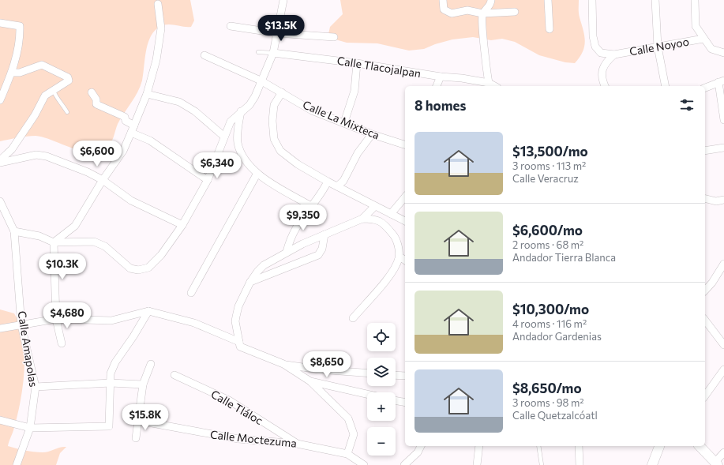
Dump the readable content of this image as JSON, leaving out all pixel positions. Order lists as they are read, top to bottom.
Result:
{
  "streets": {
    "street": [
      "Calle Noyoo",
      "Calle Tlacojalpan",
      "Calle La Mixteca",
      "Calle Amapolas",
      "Calle Tláloc",
      "Calle Moctezuma"
    ]
  },
  "crossings": [
    ["Calle Tláloc", "Calle Moctezuma"]
  ],
  "page": {
    "price": [
      "$13.5K",
      "$6,600",
      "$6,340",
      "$9,350",
      "$10.3K",
      "$4,680",
      "$8,650",
      "$15.8K"
    ],
    "heading": "8 homes",
    "list": [
      {
        "name": "$13,500/mo",
        "note": "3 rooms · 113 m² · Calle Veracruz"
      },
      {
        "name": "$6,600/mo",
        "note": "2 rooms · 68 m² · Andador Tierra Blanca"
      },
      {
        "name": "$10,300/mo",
        "note": "4 rooms · 116 m² · Andador Gardenias"
      },
      {
        "name": "$8,650/mo",
        "note": "3 rooms · 98 m² · Calle Quetzalcóatl"
      }
    ],
    "map_buttons": ["+", "−"]
  }
}
